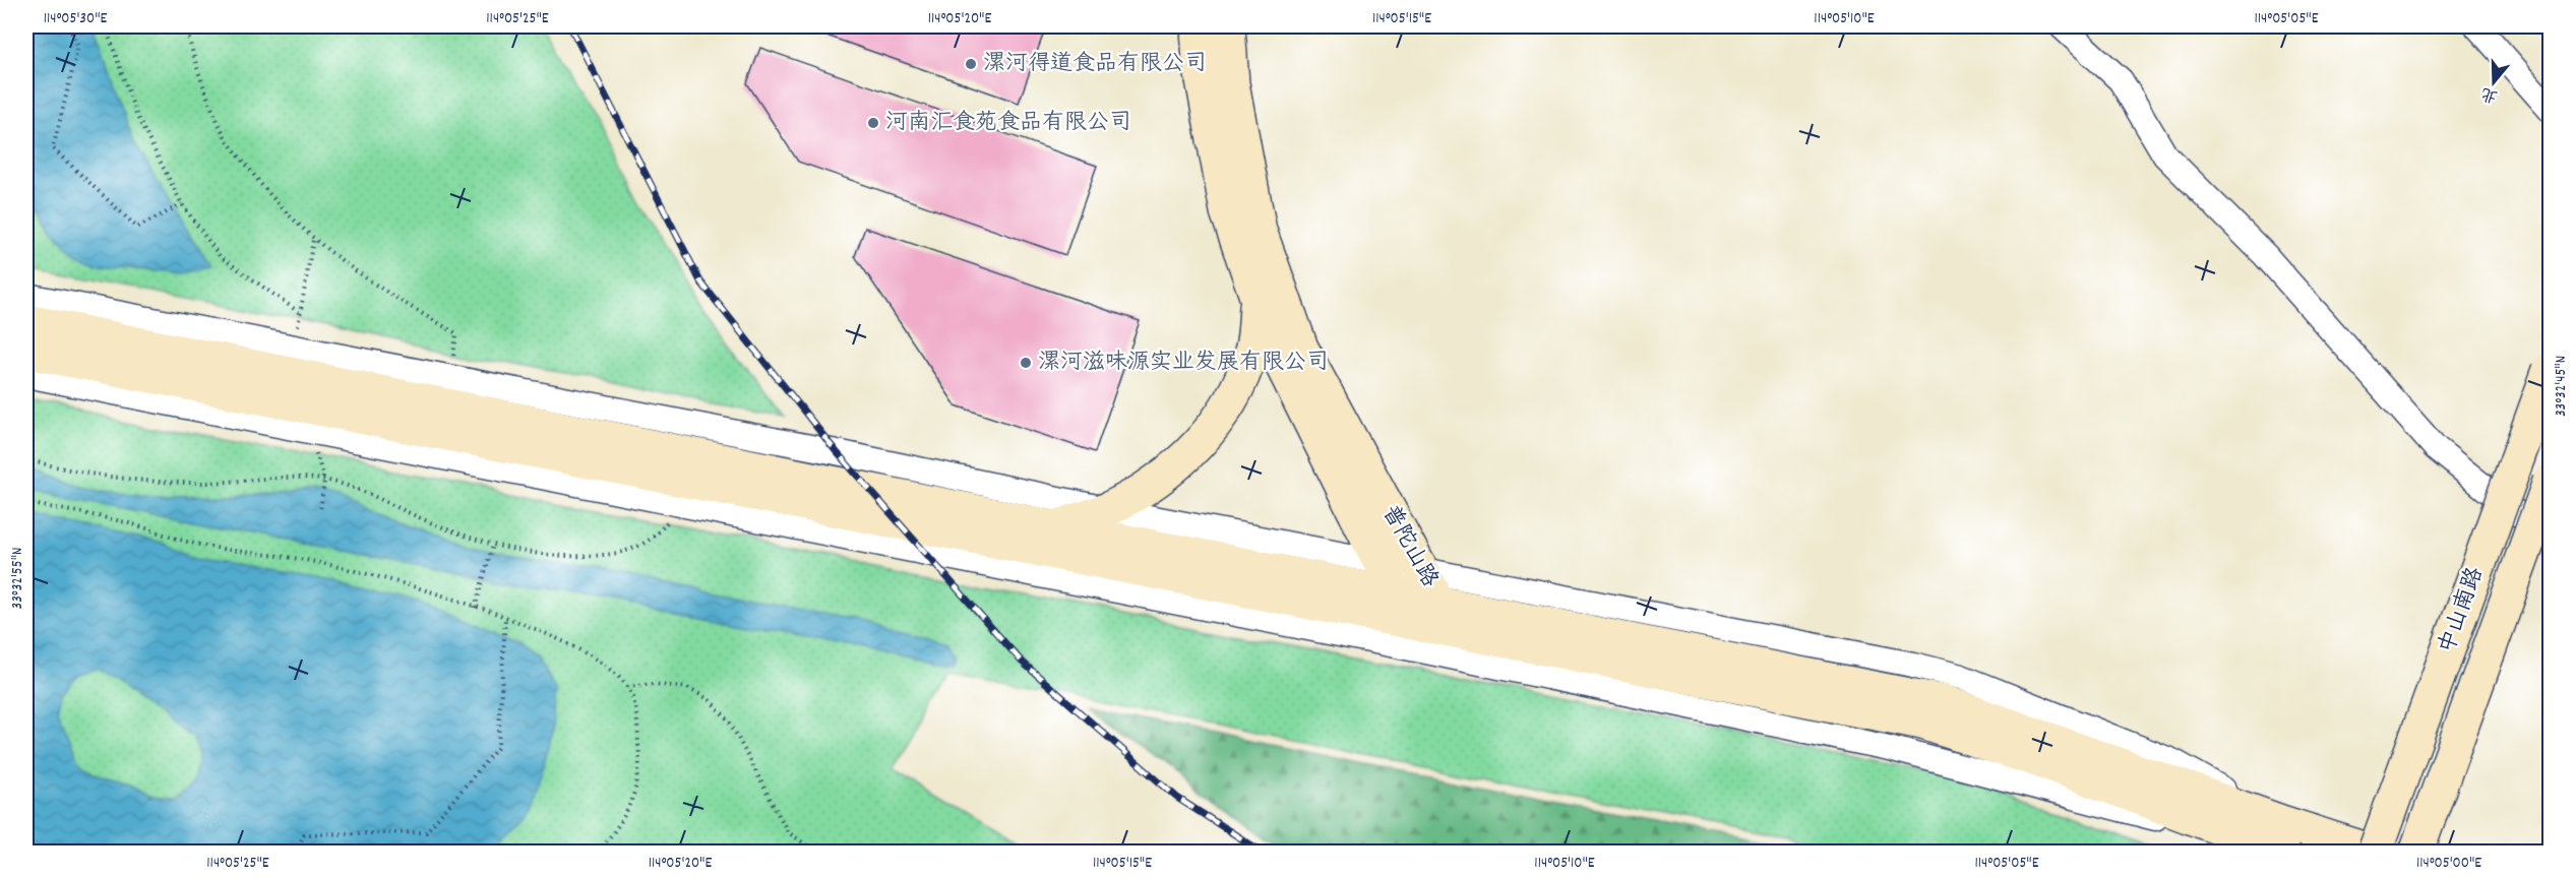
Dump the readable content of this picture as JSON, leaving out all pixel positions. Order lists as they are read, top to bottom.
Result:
{
  "streets": {
    "main road": ["普陀山路", "中山南路"]
  },
  "places": ["漯河得道食品有限公司", "河南汇食苑食品有限公司", "漯河滋味源实业发展有限公司"],
  "north": "bottom",
  "coordinates": [
    "114°05'30\"E",
    "114°05'25\"E",
    "114°05'20\"E",
    "114°05'15\"E",
    "114°05'10\"E",
    "114°05'05\"E",
    "33°32'45\"N",
    "33°32'55\"N",
    "114°05'00\"E"
  ]
}
